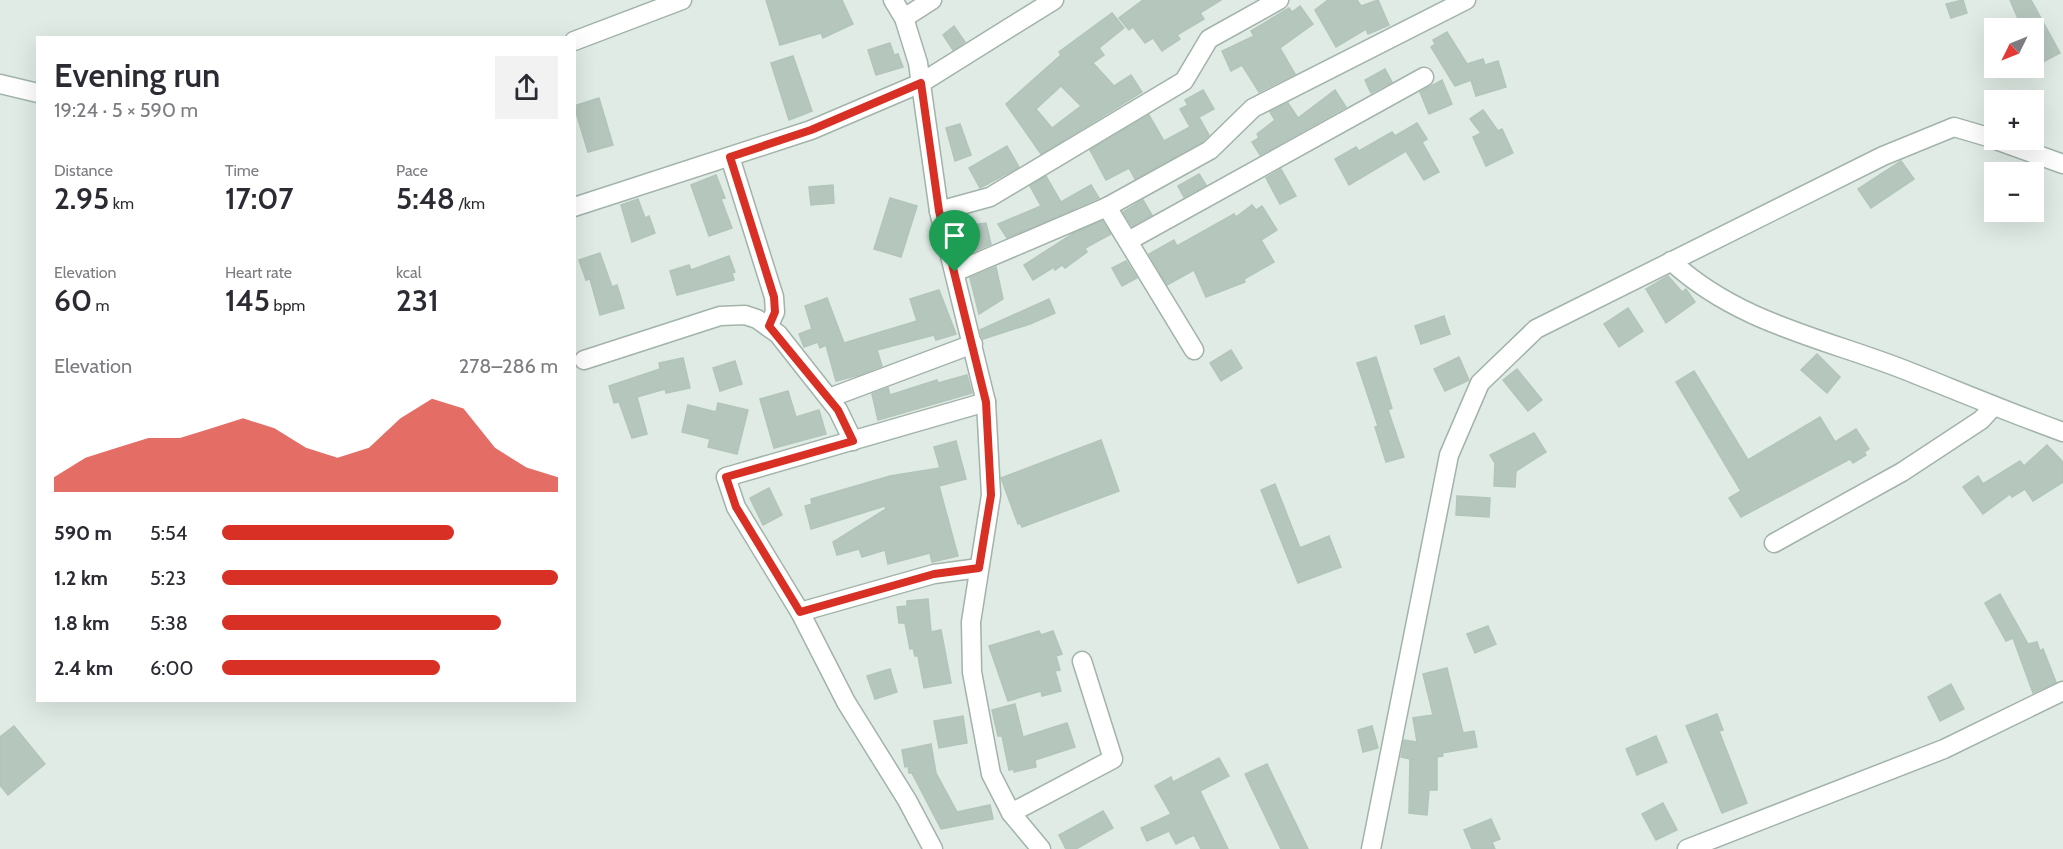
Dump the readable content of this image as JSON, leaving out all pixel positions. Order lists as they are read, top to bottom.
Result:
{
  "north": "bottom left",
  "page": {
    "map_buttons": ["+", "−"],
    "heading": ["Evening run", "19:24 · 5 × 590 m"],
    "stats": [
      ["Distance", "2.95 km"],
      ["Time", "17:07"],
      ["Pace", "5:48 /km"],
      ["Elevation", "60 m"],
      ["Heart rate", "145 bpm"],
      ["kcal", "231"]
    ],
    "chart": ["Elevation", "278–286 m"],
    "list": [
      {
        "name": "590 m",
        "note": "5:54"
      },
      {
        "name": "1.2 km",
        "note": "5:23"
      },
      {
        "name": "1.8 km",
        "note": "5:38"
      },
      {
        "name": "2.4 km",
        "note": "6:00"
      }
    ]
  }
}
